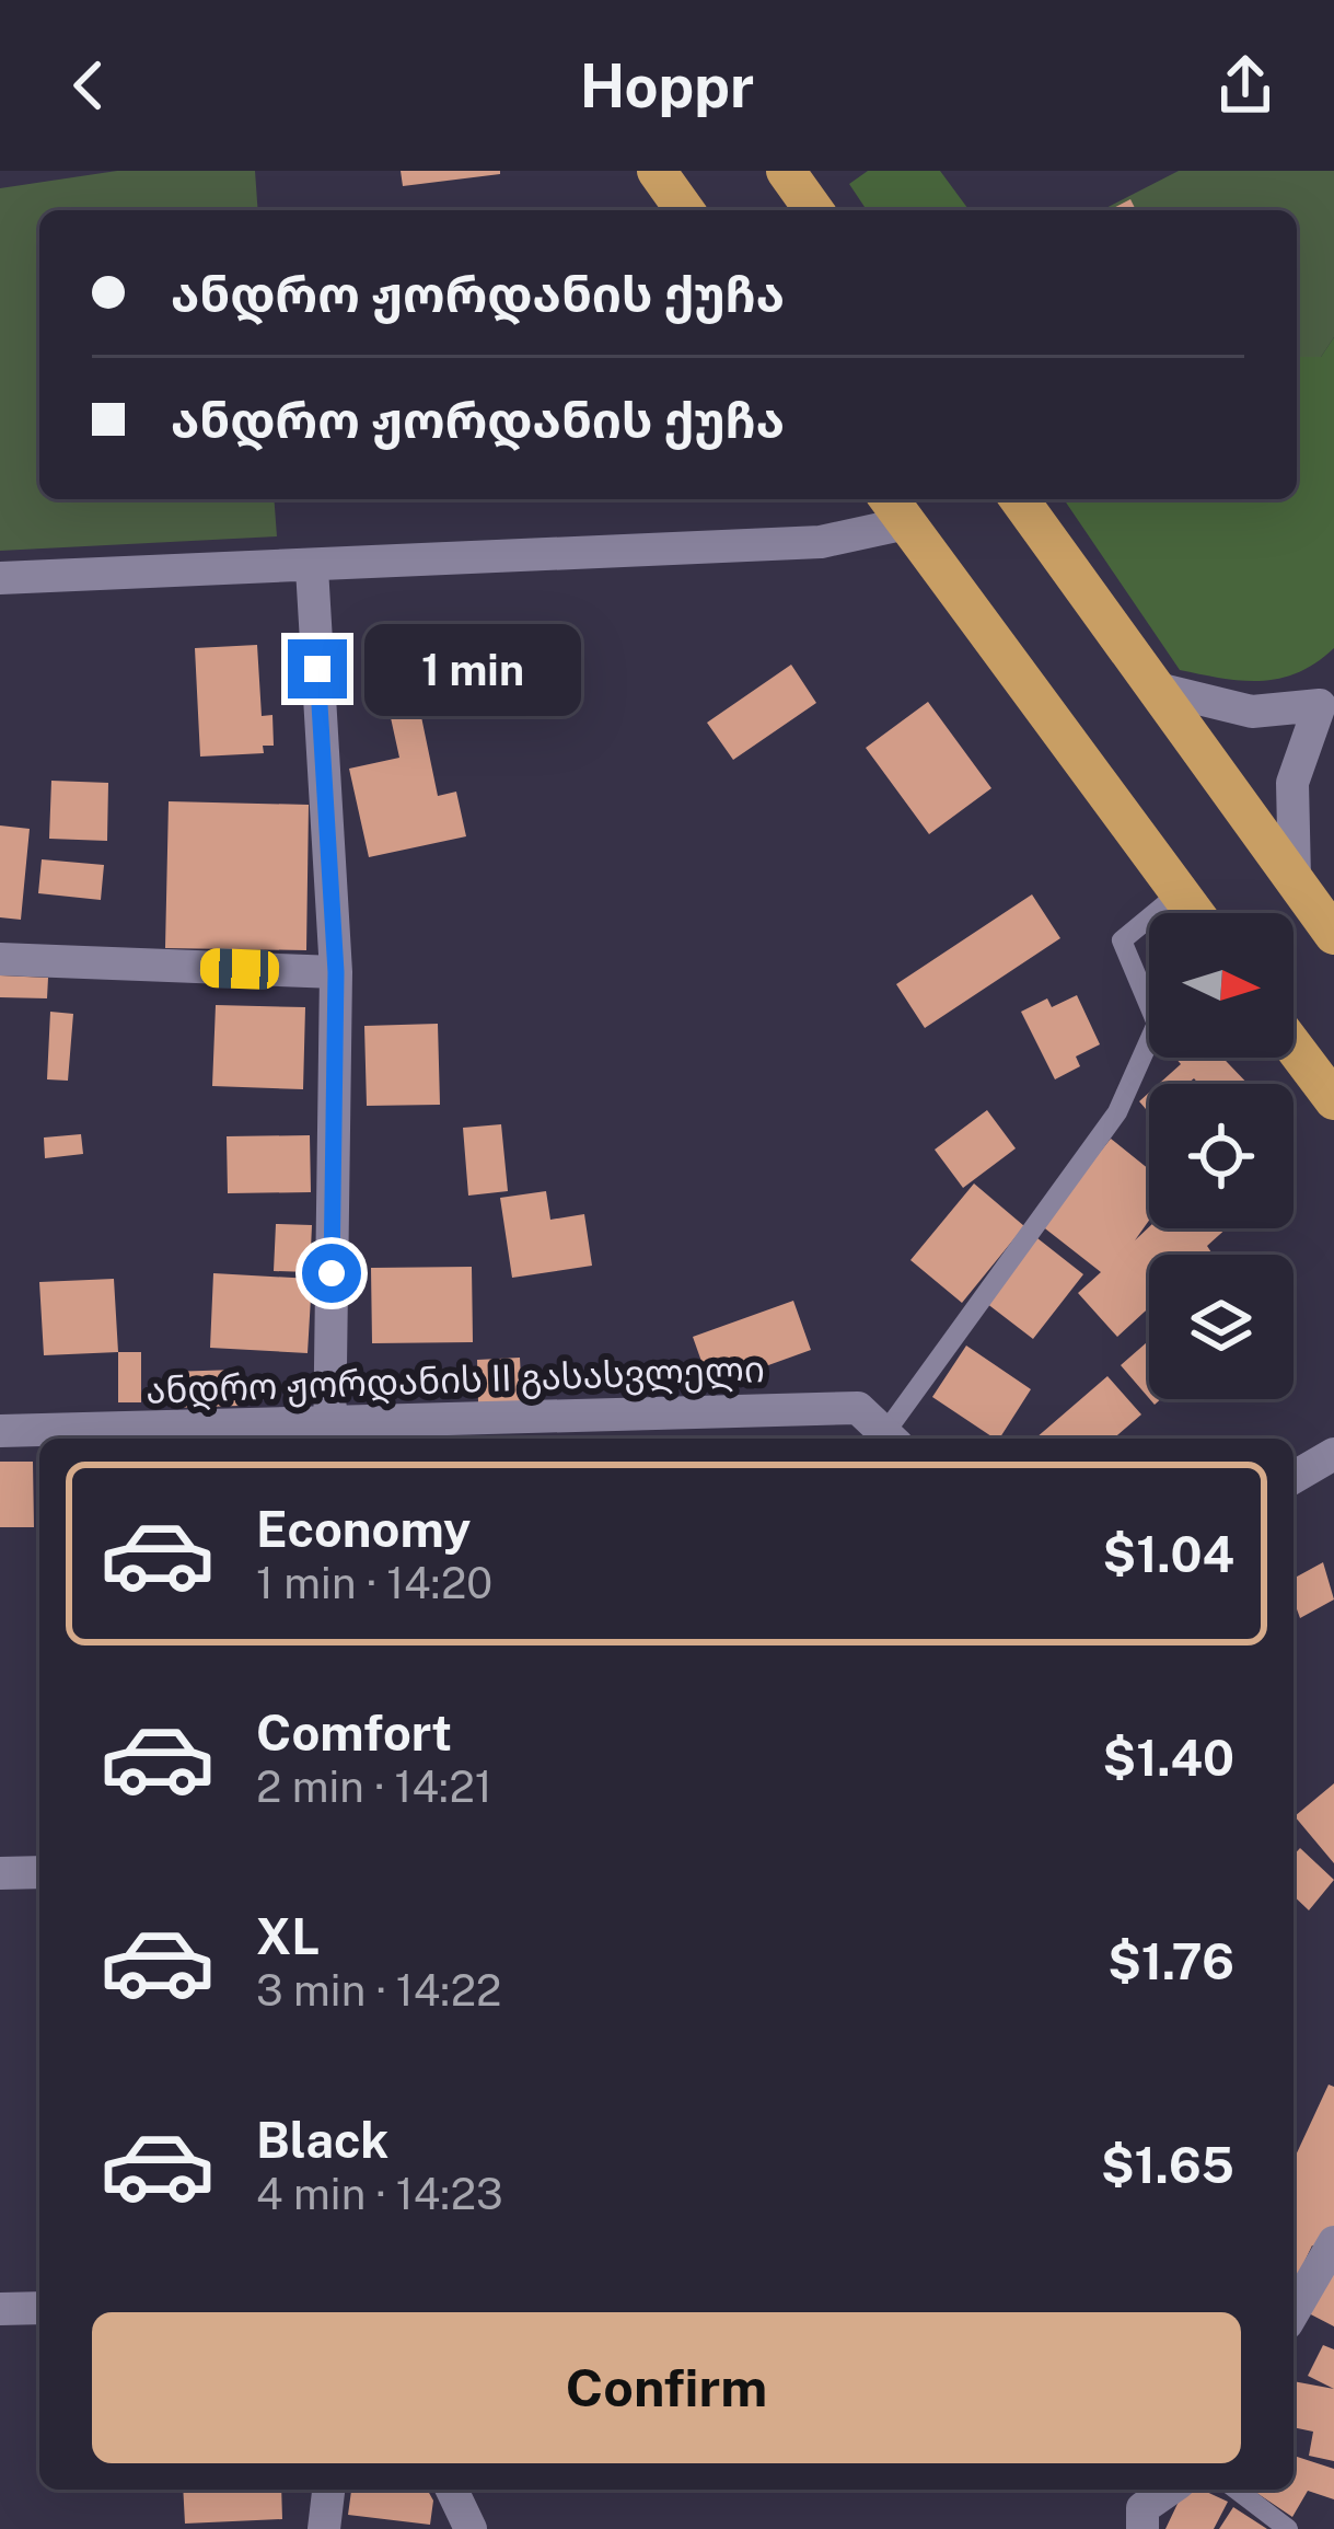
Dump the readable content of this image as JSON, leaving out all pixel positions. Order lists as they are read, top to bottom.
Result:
{
  "streets": {
    "street": ["ანდრო ჟორდანის II გასასვლელი"]
  },
  "north": "right",
  "page": {
    "header": "Hoppr",
    "banner": ["ანდრო ჟორდანის ქუჩა", "ანდრო ჟორდანის ქუჩა"],
    "bubble": "1 min",
    "list": [
      {
        "name": "Economy",
        "note": "1 min · 14:20",
        "value": "$1.04"
      },
      {
        "name": "Comfort",
        "note": "2 min · 14:21",
        "value": "$1.40"
      },
      {
        "name": "XL",
        "note": "3 min · 14:22",
        "value": "$1.76"
      },
      {
        "name": "Black",
        "note": "4 min · 14:23",
        "value": "$1.65"
      }
    ],
    "buttons": "Confirm"
  }
}
